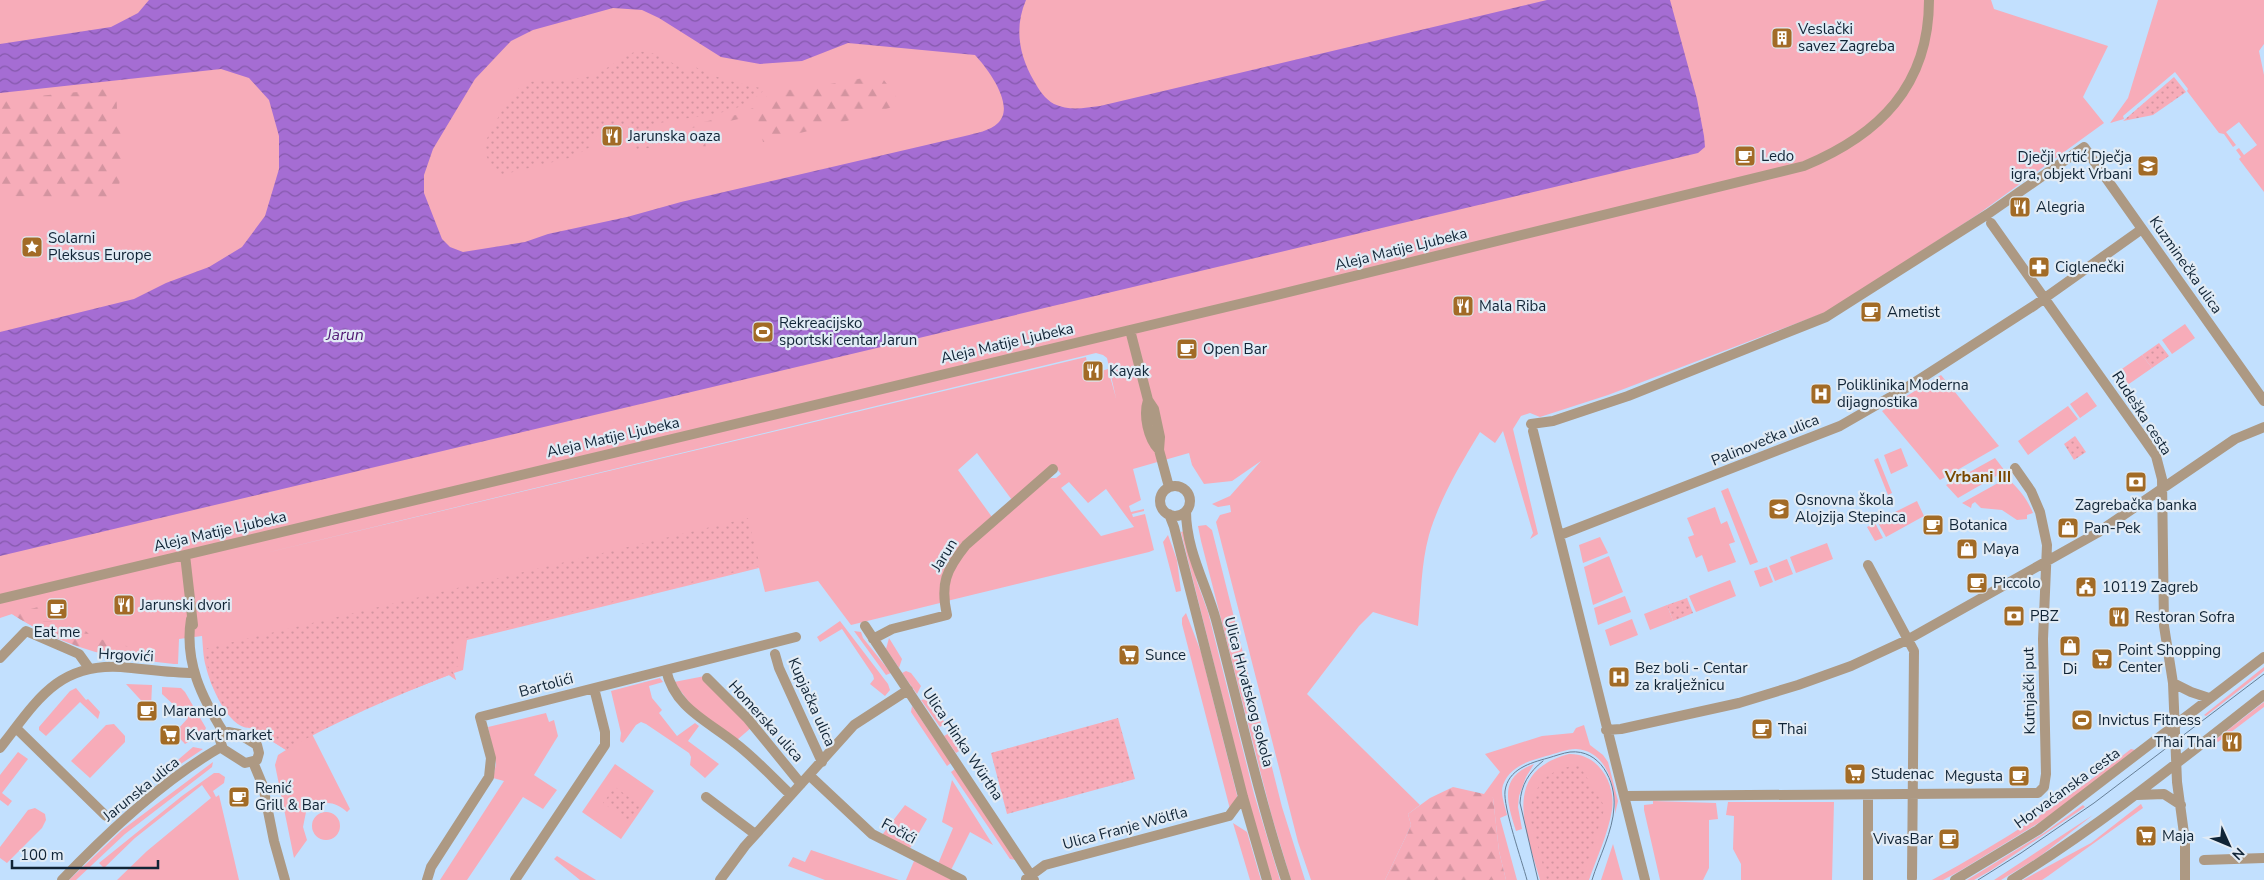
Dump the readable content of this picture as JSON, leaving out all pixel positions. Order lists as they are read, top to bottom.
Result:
{
  "streets": {
    "street": [
      "Aleja Matije Ljubeka",
      "Kuzminečka ulica",
      "Rudeška cesta",
      "Palinovečka ulica",
      "Jarun",
      "Hrgovići",
      "Bartolići",
      "Kutnjački put",
      "Ulica Hrvatskog sokola",
      "Kupjačka ulica",
      "Homerska ulica",
      "Ulica Hinka Würtha",
      "Horvaćanska cesta",
      "Jarunska ulica",
      "Ulica Franje Wölfla",
      "Fočići"
    ]
  },
  "crossings": [
    ["Kuzminečka ulica", "Palinovečka ulica"],
    ["Rudeška cesta", "Palinovečka ulica"],
    ["Rudeška cesta", "Horvaćanska cesta"],
    ["Jarun", "Ulica Hinka Würtha"],
    ["Hrgovići", "Jarunska ulica"],
    ["Ulica Hinka Würtha", "Ulica Franje Wölfla"]
  ],
  "districts": ["Vrbani III"],
  "water": ["Jarun"],
  "places": {
    "building": ["Veslački savez Zagreba"],
    "restaurant": [
      "Jarunska oaza",
      "Alegria",
      "Mala Riba",
      "Kayak",
      "Jarunski dvori",
      "Restoran Sofra",
      "Thai Thai"
    ],
    "cafe": [
      "Ledo",
      "Ametist",
      "Open Bar",
      "Botanica",
      "Piccolo",
      "Eat me",
      "Maranelo",
      "Thai",
      "Megusta",
      "Renić Grill & Bar",
      "VivasBar"
    ],
    "school or university": ["Dječji vrtić Dječja igra, objekt Vrbani", "Osnovna škola Alojzija Stepinca"],
    "place": ["Solarni Pleksus Europe"],
    "pharmacy": ["Ciglenečki"],
    "sports": ["Rekreacijsko sportski centar Jarun", "Invictus Fitness"],
    "hospital": ["Poliklinika Moderna dijagnostika", "Bez boli - Centar za kralježnicu"],
    "bank": ["Zagrebačka banka", "PBZ"],
    "shop": ["Pan-Pek", "Maya", "Di"],
    "public building": ["10119 Zagreb"],
    "supermarket": [
      "Sunce",
      "Point Shopping Center",
      "Kvart market",
      "Studenac",
      "Maja"
    ]
  },
  "scale_bar": "100 m",
  "north": "bottom right"
}
